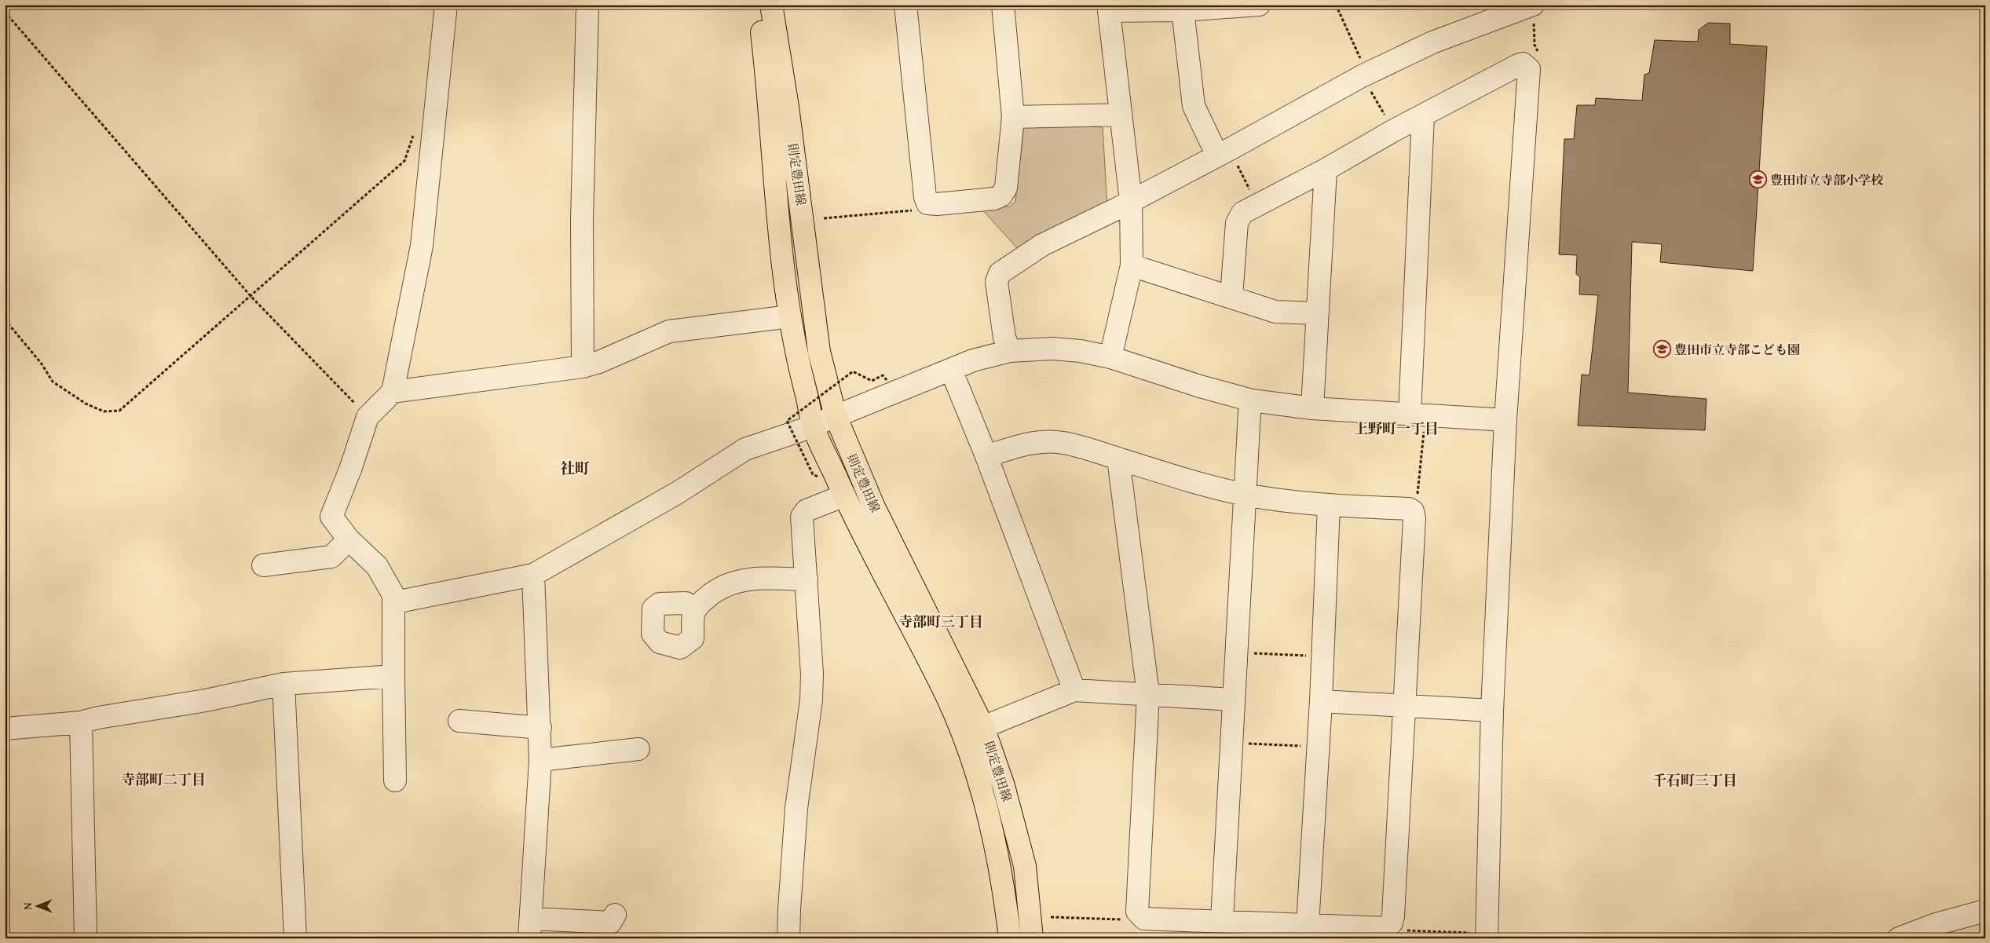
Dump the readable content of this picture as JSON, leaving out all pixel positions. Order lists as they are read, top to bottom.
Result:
{
  "streets": {
    "main road": ["則定豊田線"]
  },
  "districts": [
    "上野町一丁目",
    "社町",
    "寺部町三丁目",
    "寺部町二丁目",
    "千石町三丁目"
  ],
  "places": {
    "school or university": ["豊田市立寺部小学校", "豊田市立寺部こども園"]
  },
  "north": "left"
}
